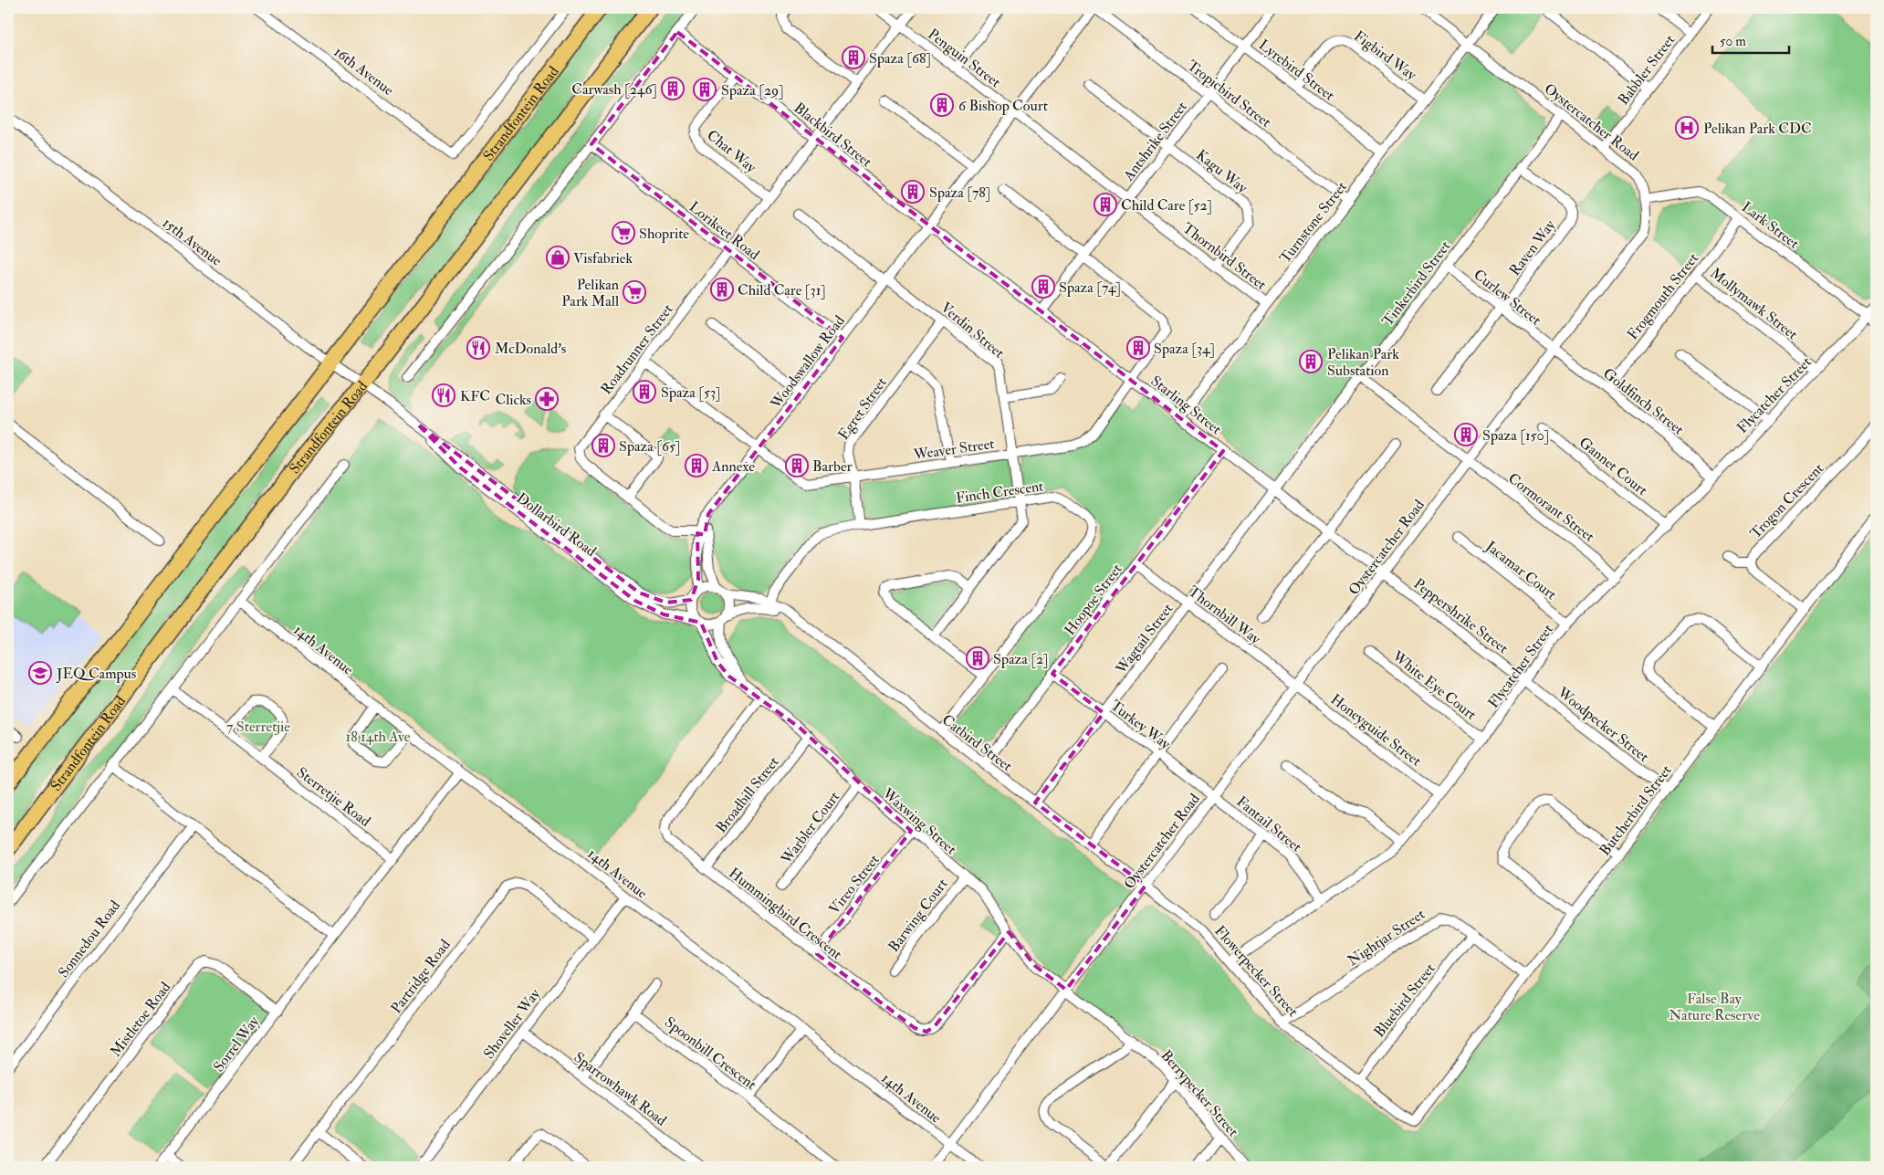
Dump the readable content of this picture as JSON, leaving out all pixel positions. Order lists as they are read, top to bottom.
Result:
{
  "streets": {
    "main road": ["Strandfontein Road"],
    "street": [
      "Figbird Way",
      "Penguin Street",
      "Lyrebird Street",
      "Babbler Street",
      "16th Avenue",
      "Tropicbird Street",
      "Oystercatcher Road",
      "Blackbird Street",
      "Antshrike Street",
      "Chat Way",
      "Kagu Way",
      "Turnstone Street",
      "Lark Street",
      "Lorikeet Road",
      "15th Avenue",
      "Raven Way",
      "Thornbird Street",
      "Tinkerbird Street",
      "Frogmouth Street",
      "Curlew Street",
      "Mollymawk Street",
      "Verdin Street",
      "Roadrunner Street",
      "Woodswallow Road",
      "Flycatcher Street",
      "Goldfinch Street",
      "Starling Street",
      "Egret Street",
      "Weaver Street",
      "Gannet Court",
      "Finch Crescent",
      "Trogon Crescent",
      "Cormorant Street",
      "Dollarbird Road",
      "Jacamar Court",
      "Hoopoe Street",
      "Thornbill Way",
      "Peppershrike Street",
      "Wagtail Street",
      "14th Avenue",
      "White Eye Court",
      "Turkey Way",
      "Woodpecker Street",
      "Honeyguide Street",
      "Catbird Street",
      "Broadbill Street",
      "Sterretjie Road",
      "Butcherbird Street",
      "Waxwing Street",
      "Fantail Street",
      "Warbler Court",
      "Vireo Street",
      "Hummingbird Crescent",
      "Barwing Court",
      "Nightjar Street",
      "Sonnedou Road",
      "Flowerpecker Street",
      "Partridge Road",
      "Bluebird Street",
      "Mistletoe Road",
      "Shoveller Way",
      "Sorrel Way",
      "Spoonbill Crescent",
      "Sparrowhawk Road",
      "Berrypecker Street"
    ]
  },
  "crossings": [
    ["Figbird Way", "Lyrebird Street"],
    ["Figbird Way", "Turnstone Street"],
    ["Penguin Street", "Thornbird Street"],
    ["Penguin Street", "Roadrunner Street"],
    ["Penguin Street", "Woodswallow Road"],
    ["Lyrebird Street", "Antshrike Street"],
    ["Lyrebird Street", "Turnstone Street"],
    ["Babbler Street", "Oystercatcher Road"],
    ["Tropicbird Street", "Antshrike Street"],
    ["Tropicbird Street", "Turnstone Street"],
    ["Tropicbird Street", "Woodswallow Road"],
    ["Strandfontein Road", "15th Avenue"],
    ["Strandfontein Road", "Dollarbird Road"],
    ["Oystercatcher Road", "Turnstone Street"],
    ["Oystercatcher Road", "Lark Street"],
    ["Oystercatcher Road", "Tinkerbird Street"],
    ["Oystercatcher Road", "Curlew Street"],
    ["Oystercatcher Road", "Goldfinch Street"],
    ["Oystercatcher Road", "Starling Street"],
    ["Oystercatcher Road", "Cormorant Street"],
    ["Oystercatcher Road", "Thornbill Way"],
    ["Oystercatcher Road", "Peppershrike Street"],
    ["Oystercatcher Road", "14th Avenue"],
    ["Oystercatcher Road", "Turkey Way"],
    ["Oystercatcher Road", "Honeyguide Street"],
    ["Oystercatcher Road", "Catbird Street"],
    ["Oystercatcher Road", "Waxwing Street"],
    ["Oystercatcher Road", "Fantail Street"],
    ["Oystercatcher Road", "Flowerpecker Street"],
    ["Oystercatcher Road", "Berrypecker Street"],
    ["Blackbird Street", "Chat Way"],
    ["Blackbird Street", "Roadrunner Street"],
    ["Blackbird Street", "Woodswallow Road"],
    ["Blackbird Street", "Starling Street"],
    ["Antshrike Street", "Kagu Way"],
    ["Antshrike Street", "Thornbird Street"],
    ["Antshrike Street", "Starling Street"],
    ["Antshrike Street", "Weaver Street"],
    ["Chat Way", "Roadrunner Street"],
    ["Kagu Way", "Thornbird Street"],
    ["Turnstone Street", "Thornbird Street"],
    ["Turnstone Street", "Starling Street"],
    ["Lark Street", "Frogmouth Street"],
    ["Lark Street", "Flycatcher Street"],
    ["Lorikeet Road", "Roadrunner Street"],
    ["Lorikeet Road", "Woodswallow Road"],
    ["15th Avenue", "Dollarbird Road"],
    ["Raven Way", "Tinkerbird Street"],
    ["Raven Way", "Curlew Street"],
    ["Thornbird Street", "Woodswallow Road"],
    ["Tinkerbird Street", "Curlew Street"],
    ["Tinkerbird Street", "Starling Street"],
    ["Tinkerbird Street", "Cormorant Street"],
    ["Tinkerbird Street", "Wagtail Street"],
    ["Frogmouth Street", "Mollymawk Street"],
    ["Frogmouth Street", "Goldfinch Street"],
    ["Curlew Street", "Goldfinch Street"],
    ["Mollymawk Street", "Flycatcher Street"],
    ["Verdin Street", "Woodswallow Road"],
    ["Verdin Street", "Egret Street"],
    ["Verdin Street", "Weaver Street"],
    ["Verdin Street", "Finch Crescent"],
    ["Roadrunner Street", "Woodswallow Road"],
    ["Roadrunner Street", "Weaver Street"],
    ["Woodswallow Road", "Starling Street"],
    ["Woodswallow Road", "Weaver Street"],
    ["Woodswallow Road", "Dollarbird Road"],
    ["Woodswallow Road", "Catbird Street"],
    ["Woodswallow Road", "Waxwing Street"],
    ["Flycatcher Street", "Goldfinch Street"],
    ["Flycatcher Street", "Gannet Court"],
    ["Flycatcher Street", "Cormorant Street"],
    ["Flycatcher Street", "Jacamar Court"],
    ["Flycatcher Street", "Peppershrike Street"],
    ["Flycatcher Street", "White Eye Court"],
    ["Flycatcher Street", "Woodpecker Street"],
    ["Flycatcher Street", "Honeyguide Street"],
    ["Flycatcher Street", "Fantail Street"],
    ["Flycatcher Street", "Flowerpecker Street"],
    ["Starling Street", "Weaver Street"],
    ["Starling Street", "Hoopoe Street"],
    ["Starling Street", "Peppershrike Street"],
    ["Starling Street", "Wagtail Street"],
    ["Egret Street", "Weaver Street"],
    ["Egret Street", "Finch Crescent"],
    ["Finch Crescent", "Catbird Street"],
    ["Trogon Crescent", "Butcherbird Street"],
    ["Dollarbird Road", "Catbird Street"],
    ["Dollarbird Road", "Waxwing Street"],
    ["Hoopoe Street", "Thornbill Way"],
    ["Hoopoe Street", "Turkey Way"],
    ["Hoopoe Street", "Catbird Street"],
    ["Thornbill Way", "Wagtail Street"],
    ["Thornbill Way", "Honeyguide Street"],
    ["Peppershrike Street", "Woodpecker Street"],
    ["Wagtail Street", "Turkey Way"],
    ["Wagtail Street", "Catbird Street"],
    ["14th Avenue", "Shoveller Way"],
    ["Turkey Way", "Fantail Street"],
    ["Woodpecker Street", "Butcherbird Street"],
    ["Catbird Street", "Waxwing Street"],
    ["Catbird Street", "Flowerpecker Street"],
    ["Broadbill Street", "Waxwing Street"],
    ["Broadbill Street", "Hummingbird Crescent"],
    ["Sterretjie Road", "Sorrel Way"],
    ["Butcherbird Street", "Nightjar Street"],
    ["Butcherbird Street", "Flowerpecker Street"],
    ["Waxwing Street", "Warbler Court"],
    ["Waxwing Street", "Vireo Street"],
    ["Waxwing Street", "Hummingbird Crescent"],
    ["Waxwing Street", "Barwing Court"],
    ["Waxwing Street", "Berrypecker Street"],
    ["Vireo Street", "Hummingbird Crescent"],
    ["Nightjar Street", "Flowerpecker Street"],
    ["Nightjar Street", "Bluebird Street"],
    ["Flowerpecker Street", "Bluebird Street"],
    ["Partridge Road", "Shoveller Way"],
    ["Mistletoe Road", "Sorrel Way"],
    ["Shoveller Way", "Sparrowhawk Road"]
  ],
  "parks": ["7 Sterretjie", "18 14th Ave", "False Bay Nature Reserve"],
  "places": {
    "building": [
      "Spaza [68]",
      "Carwash [246]",
      "Spaza [29]",
      "6 Bishop Court",
      "Spaza [78]",
      "Child Care [52]",
      "Spaza [74]",
      "Child Care [31]",
      "Spaza [34]",
      "Pelikan Park Substation",
      "Spaza [53]",
      "Spaza [150]",
      "Spaza [65]",
      "Annexe",
      "Barber",
      "Spaza [2]"
    ],
    "hospital": ["Pelikan Park CDC"],
    "supermarket": ["Shoprite", "Pelikan Park Mall"],
    "shop": ["Visfabriek"],
    "restaurant": ["McDonald's", "KFC"],
    "pharmacy": ["Clicks"],
    "school or university": ["JEQ Campus"]
  },
  "scale_bar": "50 m"
}
